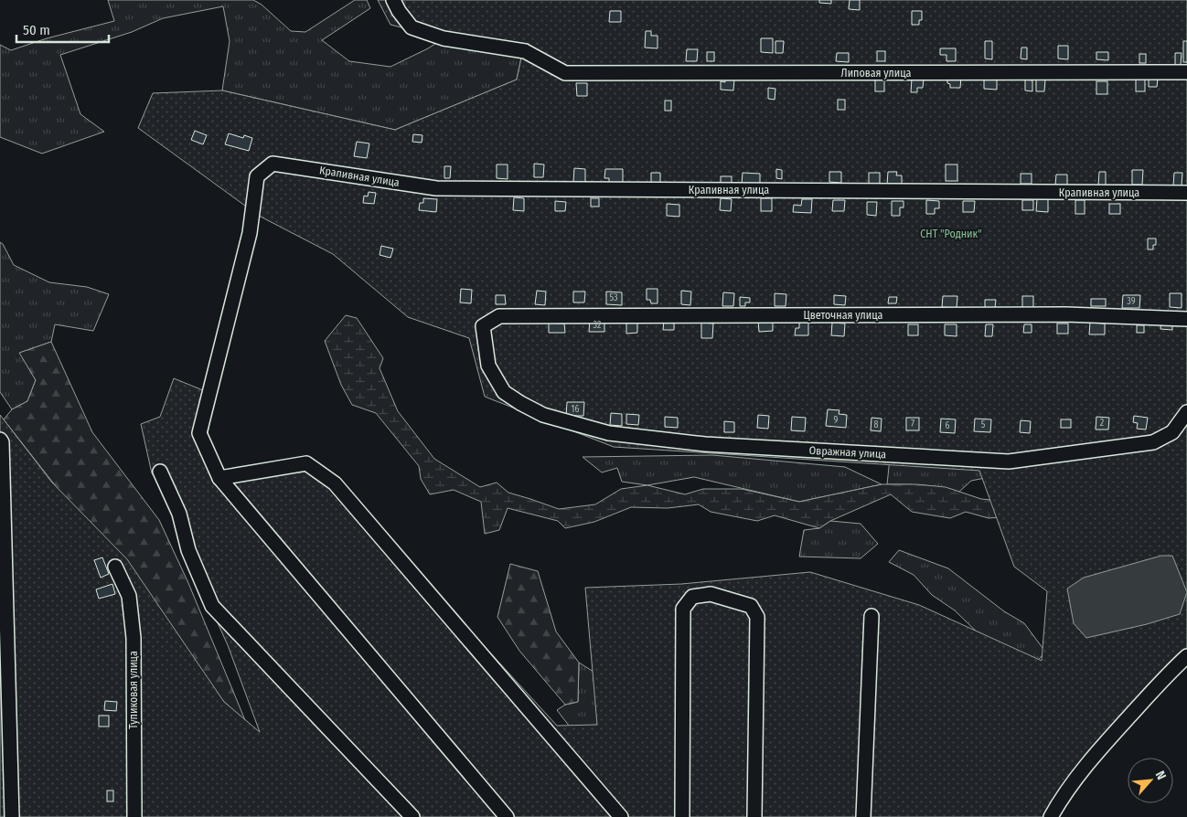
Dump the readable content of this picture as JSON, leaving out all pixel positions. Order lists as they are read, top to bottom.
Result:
{
  "streets": {
    "street": [
      "Липовая улица",
      "Крапивная улица",
      "Цветочная улица",
      "Овражная улица",
      "Тупиковая улица"
    ]
  },
  "crossings": [
    ["Цветочная улица", "Овражная улица"]
  ],
  "parks": ["СНТ \"Родник\""],
  "house_numbers": [
    "53",
    "39",
    "32",
    "16",
    "9",
    "2",
    "7",
    "8",
    "5",
    "6"
  ],
  "scale_bar": "50 m",
  "north": "top right"
}
